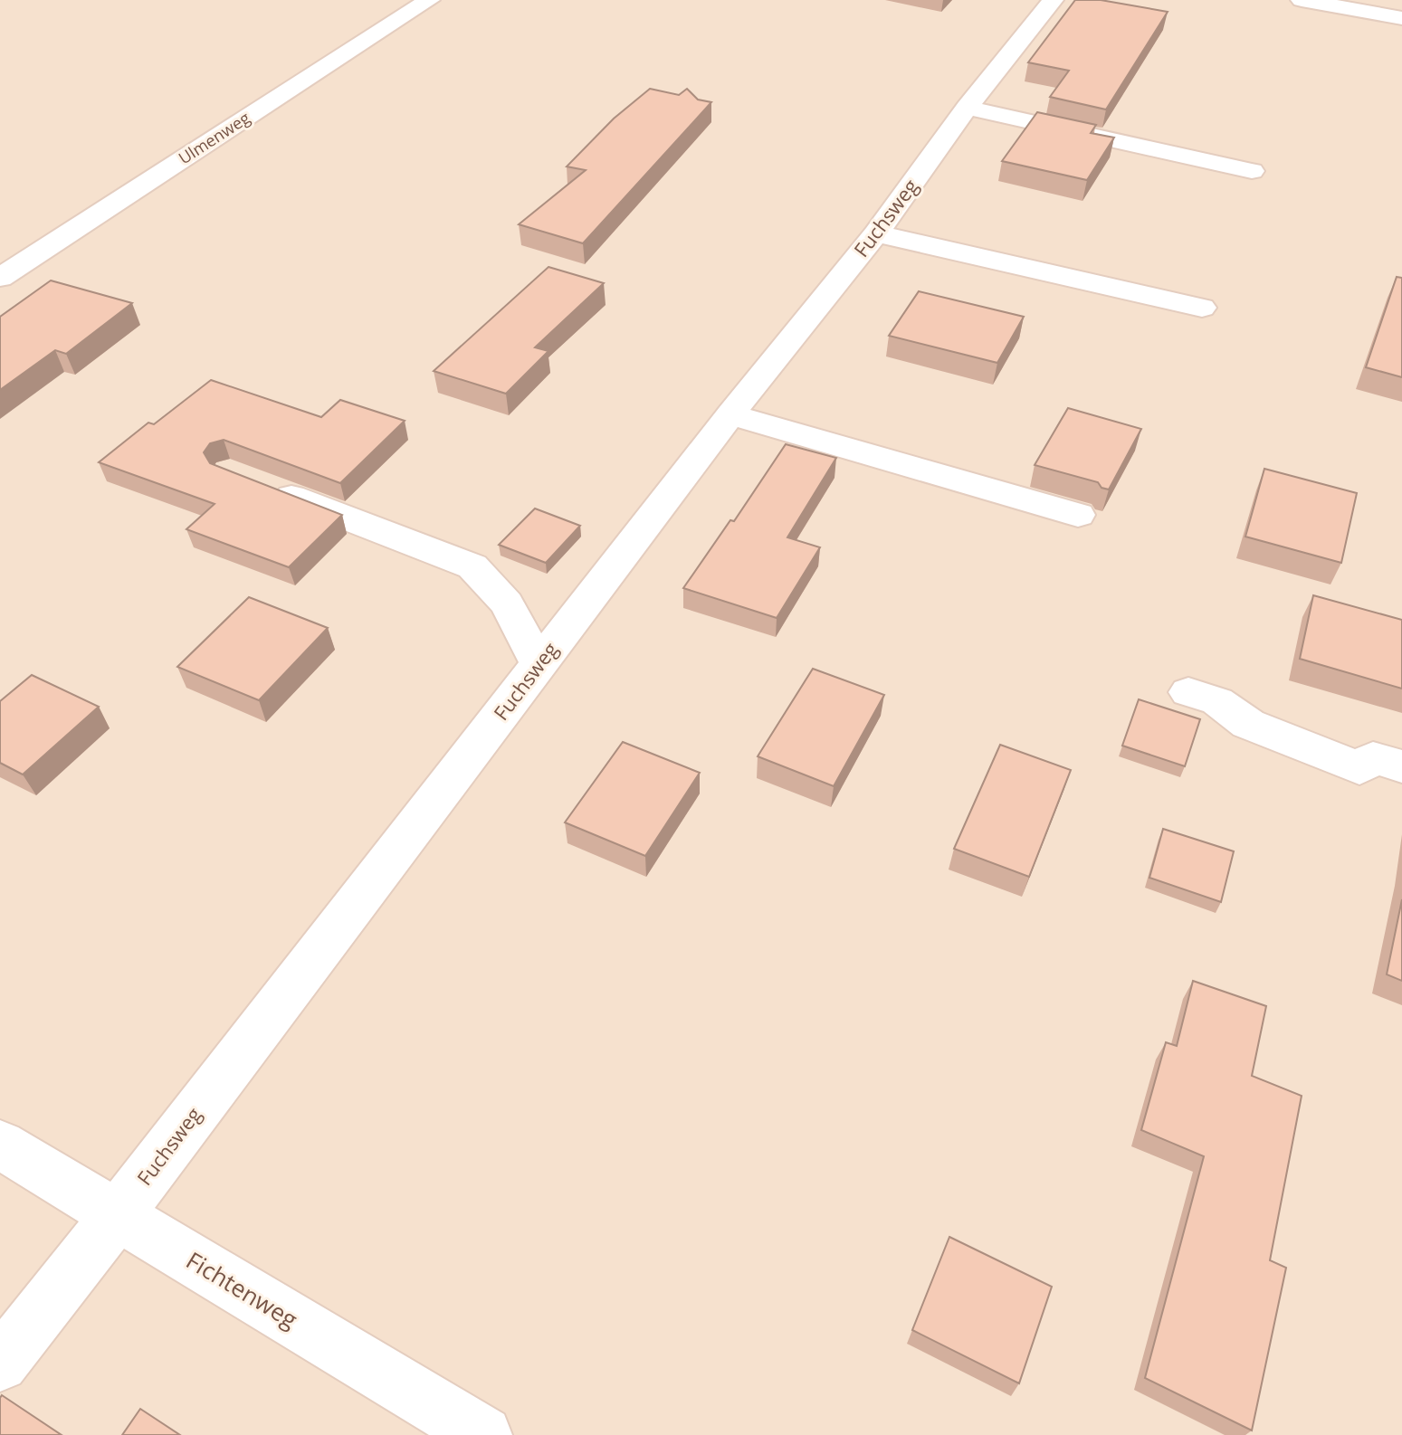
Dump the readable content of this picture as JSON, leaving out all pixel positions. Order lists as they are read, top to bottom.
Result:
{
  "streets": {
    "street": ["Ulmenweg", "Fuchsweg", "Fichtenweg"]
  },
  "crossings": [
    ["Fuchsweg", "Fichtenweg"]
  ]
}
